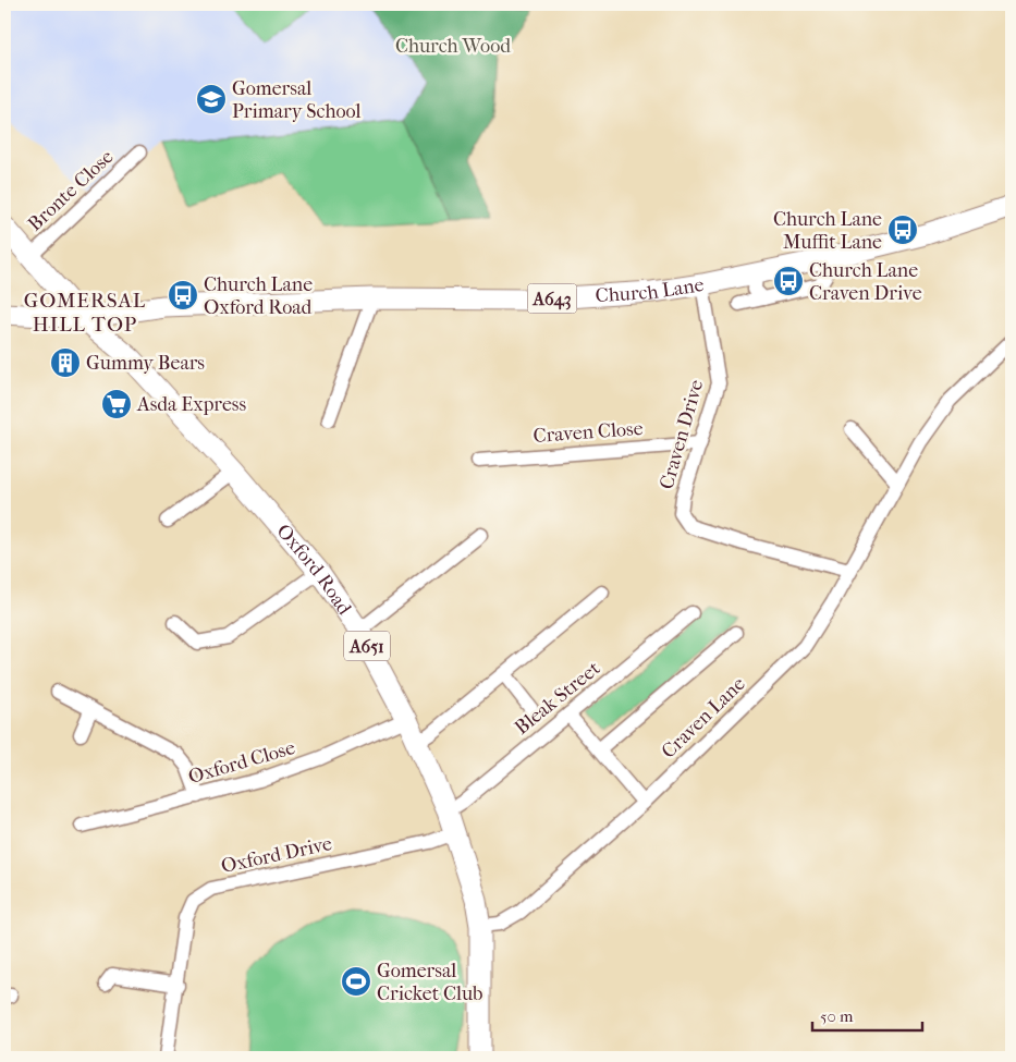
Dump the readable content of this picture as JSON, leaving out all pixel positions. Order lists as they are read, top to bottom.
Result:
{
  "streets": {
    "main road": [
      "Church Lane",
      "A643",
      "Oxford Road",
      "A651"
    ],
    "street": [
      "Bronte Close",
      "Craven Close",
      "Craven Drive",
      "Bleak Street",
      "Craven Lane",
      "Oxford Close",
      "Oxford Drive"
    ]
  },
  "crossings": [
    ["Bronte Close", "Oxford Road"],
    ["Church Lane", "A643"],
    ["Church Lane", "Craven Drive"],
    ["Church Lane", "Oxford Road"],
    ["A643", "Oxford Road"],
    ["Craven Close", "Craven Drive"],
    ["Craven Drive", "Craven Lane"],
    ["Oxford Road", "Bleak Street"],
    ["Oxford Road", "Craven Lane"],
    ["Oxford Road", "Oxford Close"],
    ["Oxford Road", "Oxford Drive"]
  ],
  "districts": ["GOMERSAL HILL TOP"],
  "parks": ["Church Wood"],
  "places": {
    "school or university": ["Gomersal Primary School"],
    "bus stop": ["Church Lane Muffit Lane", "Church Lane Craven Drive", "Church Lane Oxford Road"],
    "building": ["Gummy Bears"],
    "supermarket": ["Asda Express"],
    "sports": ["Gomersal Cricket Club"]
  },
  "scale_bar": "50 m"
}
